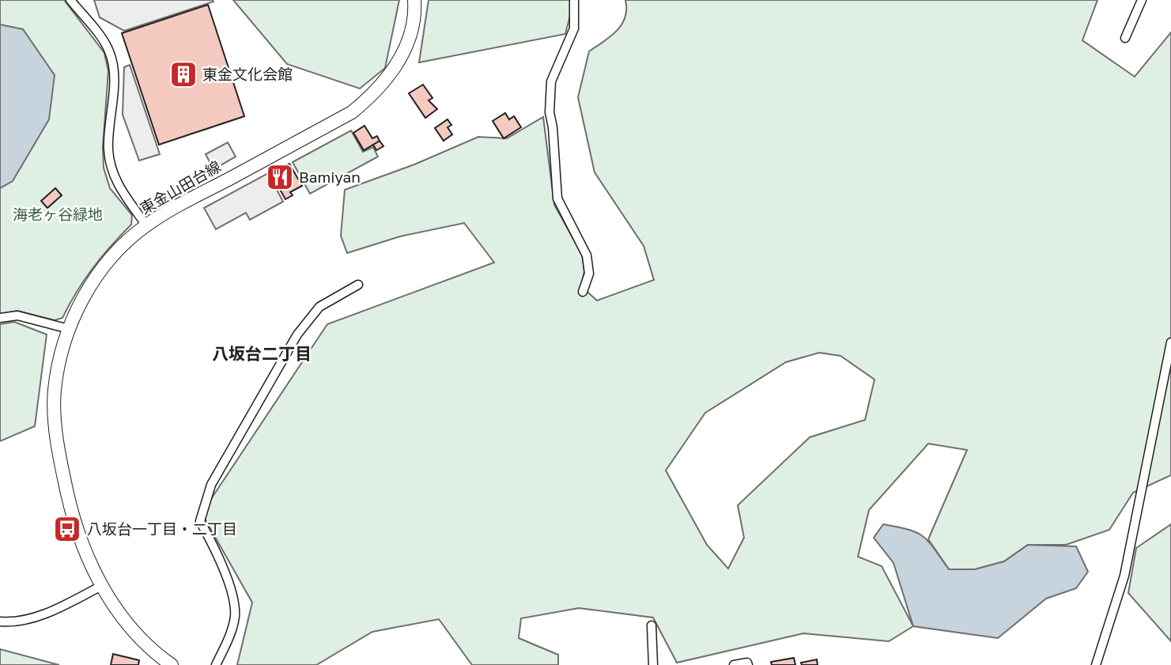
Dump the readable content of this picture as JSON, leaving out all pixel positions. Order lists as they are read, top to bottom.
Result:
{
  "streets": {
    "main road": ["東金山田台線"]
  },
  "districts": ["八坂台二丁目"],
  "parks": ["海老ヶ谷緑地"],
  "places": {
    "building": ["東金文化会館"],
    "restaurant": ["Bamiyan"],
    "bus stop": ["八坂台一丁目・二丁目"]
  }
}
